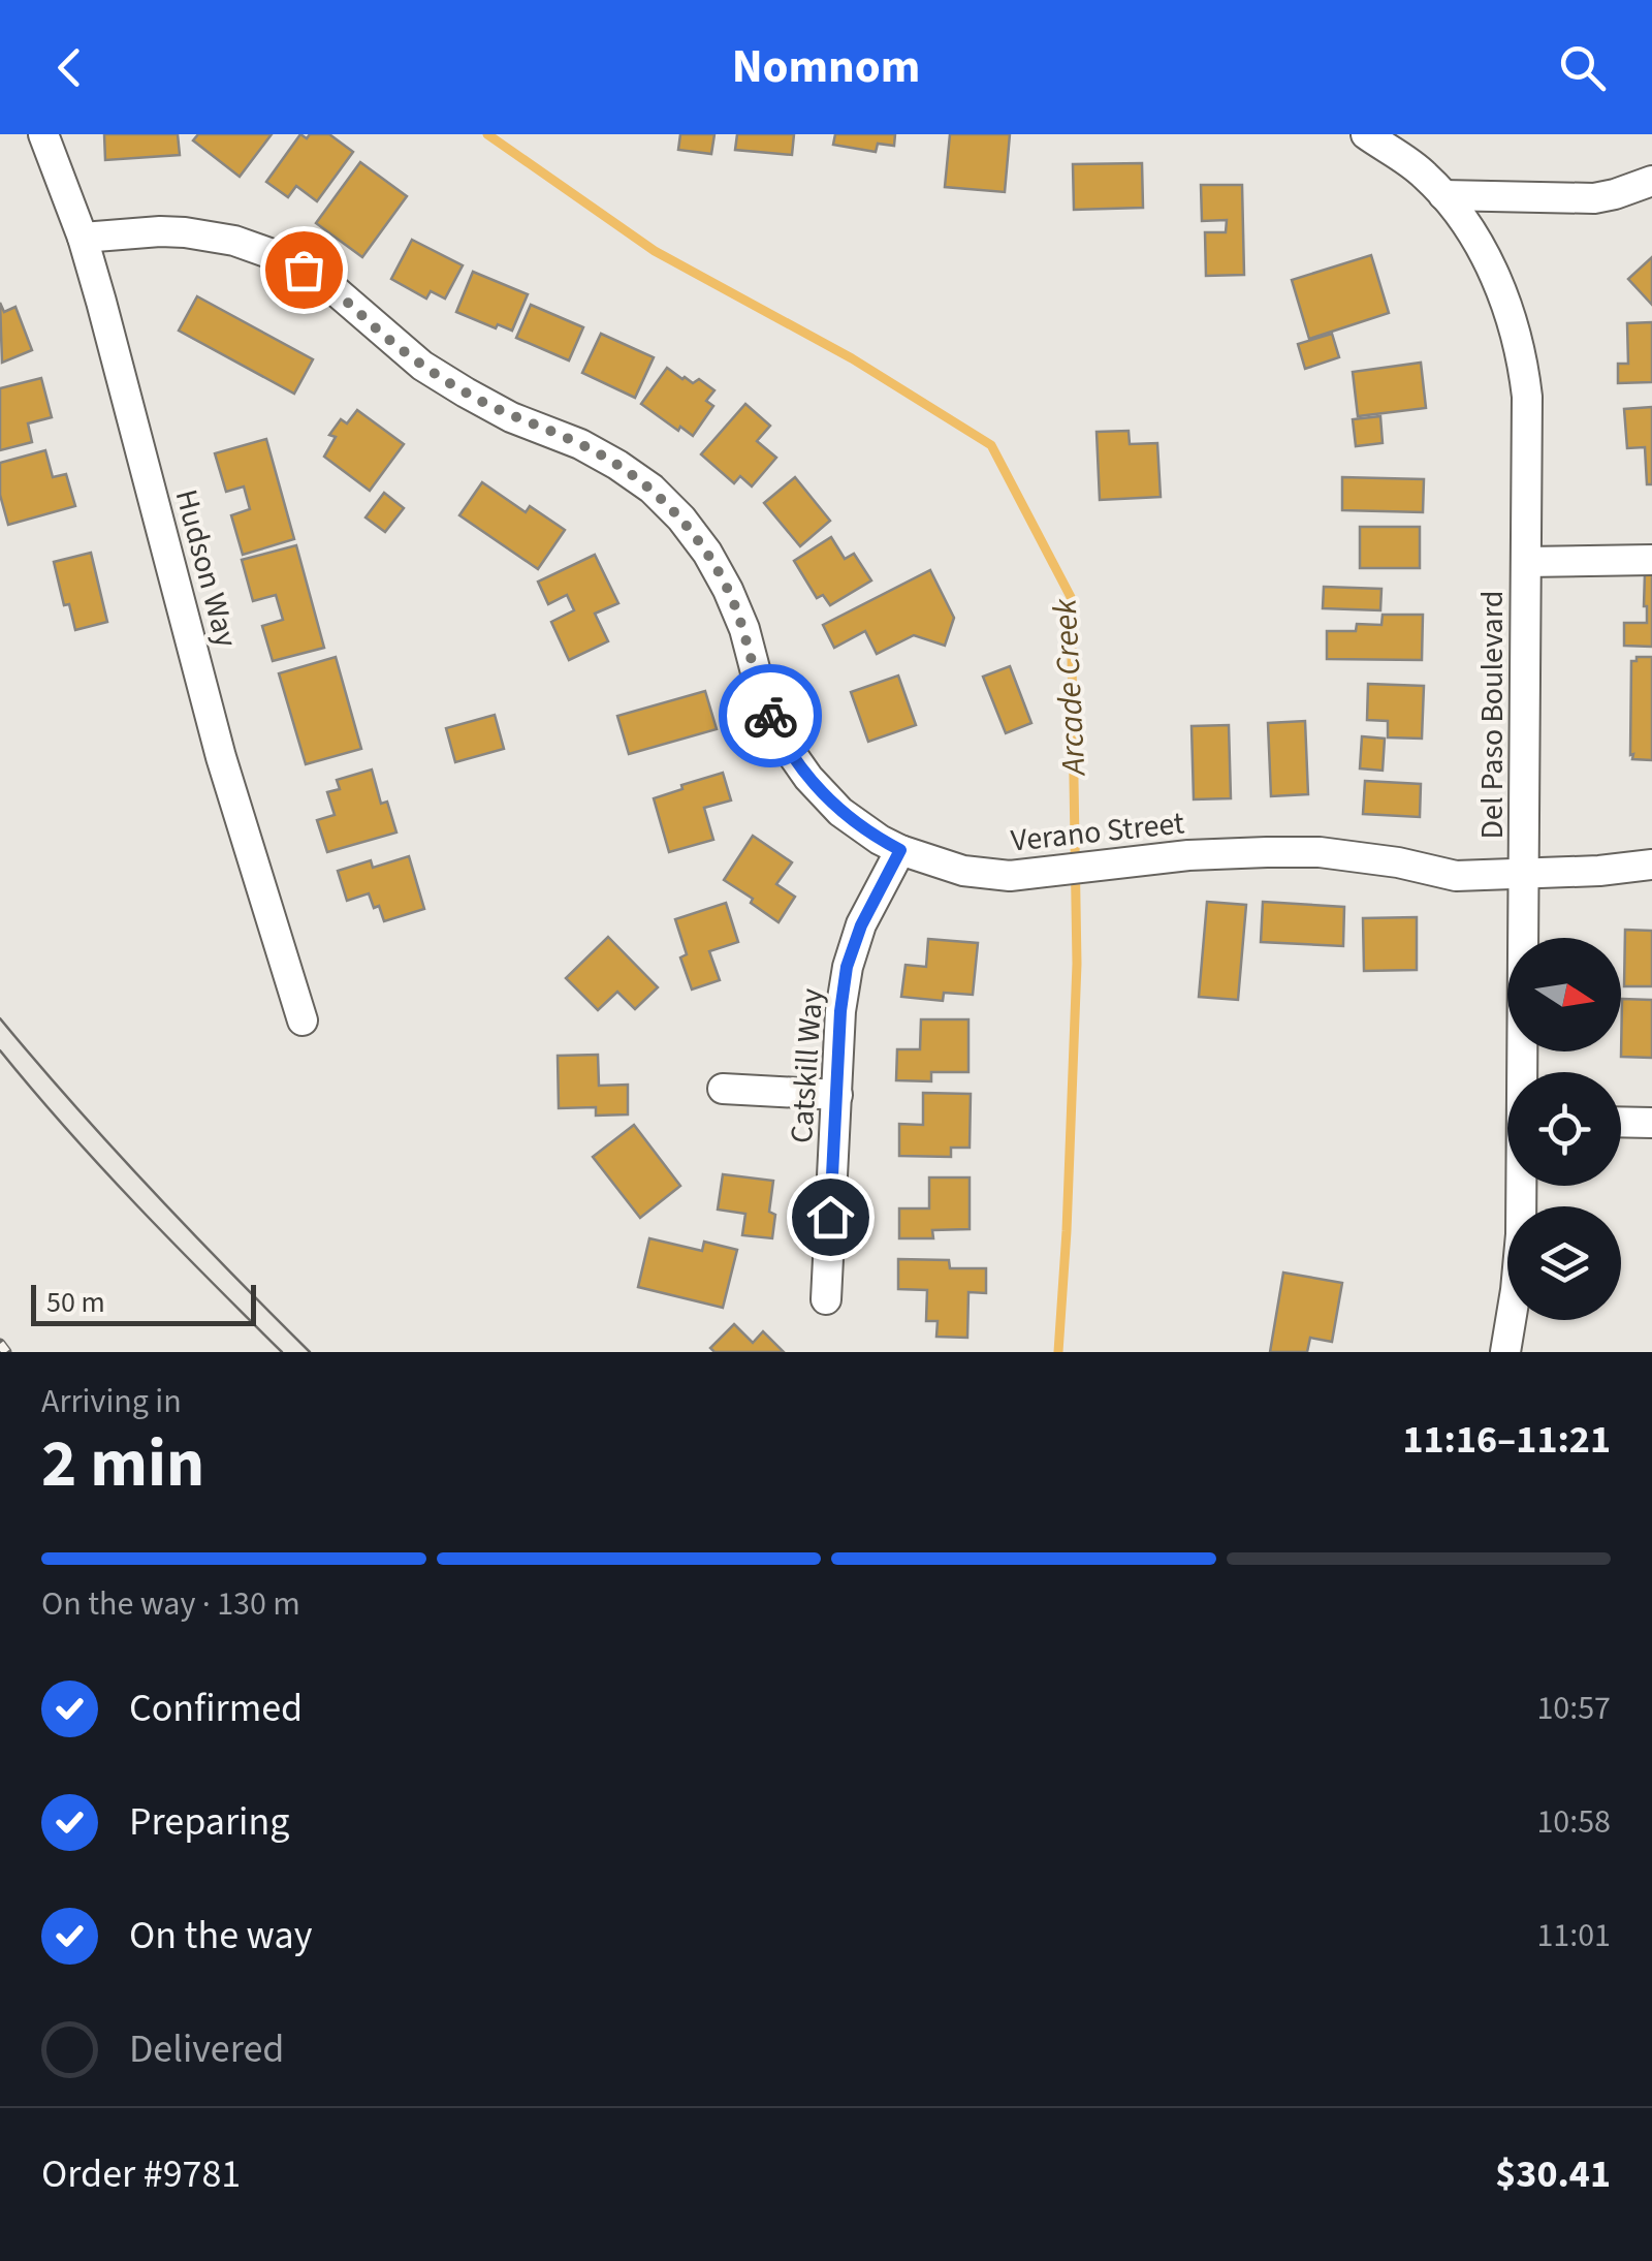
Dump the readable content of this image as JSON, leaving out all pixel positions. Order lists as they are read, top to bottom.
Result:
{
  "streets": {
    "street": [
      "Hudson Way",
      "Del Paso Boulevard",
      "Verano Street",
      "Catskill Way"
    ]
  },
  "crossings": [
    ["Hudson Way", "Verano Street"],
    ["Del Paso Boulevard", "Verano Street"],
    ["Verano Street", "Catskill Way"]
  ],
  "water": ["Arcade Creek"],
  "scale_bar": "50 m",
  "north": "right",
  "page": {
    "header": "Nomnom",
    "scale": "50 m",
    "heading": ["2 min", "Arriving in", "11:16–11:21"],
    "panel": ["Order #9781", "$30.41"],
    "bar": "On the way · 130 m",
    "list": [
      ["Confirmed", "10:57"],
      ["Preparing", "10:58"],
      ["On the way", "11:01"],
      "Delivered"
    ]
  }
}
